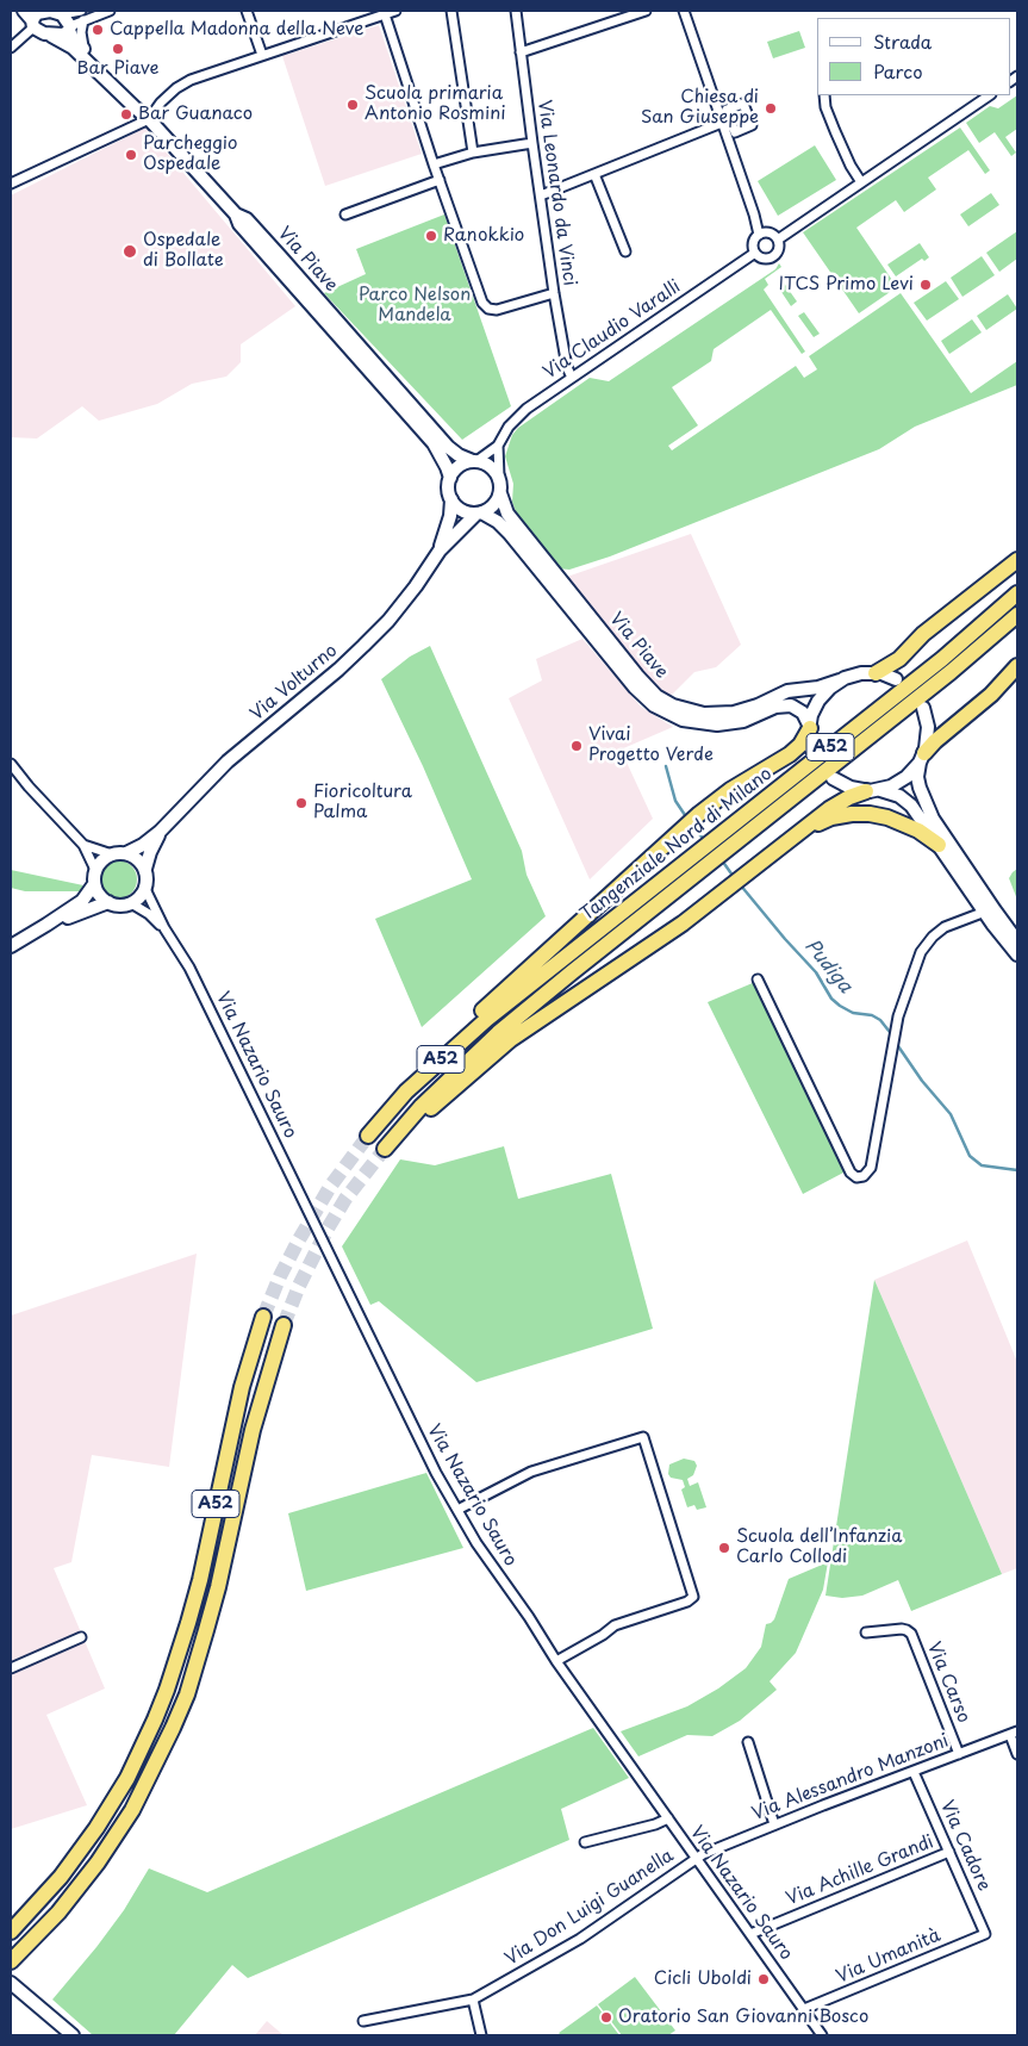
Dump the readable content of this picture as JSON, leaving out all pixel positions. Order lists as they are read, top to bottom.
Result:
{
  "streets": {
    "highway": ["A52", "Tangenziale Nord di Milano"],
    "street": [
      "Via Leonardo da Vinci",
      "Via Piave",
      "Via Claudio Varalli",
      "Via Volturno",
      "Via Nazario Sauro",
      "Via Carso",
      "Via Alessandro Manzoni",
      "Via Cadore",
      "Via Achille Grandi",
      "Via Don Luigi Guanella",
      "Via Umanità"
    ]
  },
  "crossings": [
    ["Via Leonardo da Vinci", "Via Claudio Varalli"],
    ["Via Piave", "Via Claudio Varalli"],
    ["Via Piave", "Via Volturno"],
    ["Via Piave", "Tangenziale Nord di Milano"],
    ["Via Claudio Varalli", "Via Volturno"],
    ["Via Volturno", "Via Nazario Sauro"],
    ["Via Nazario Sauro", "Via Alessandro Manzoni"],
    ["Via Nazario Sauro", "Via Achille Grandi"],
    ["Via Nazario Sauro", "Via Don Luigi Guanella"],
    ["Via Nazario Sauro", "Via Umanità"],
    ["Via Carso", "Via Alessandro Manzoni"],
    ["Via Alessandro Manzoni", "Via Cadore"],
    ["Via Alessandro Manzoni", "Via Don Luigi Guanella"],
    ["Via Cadore", "Via Achille Grandi"],
    ["Via Cadore", "Via Umanità"]
  ],
  "water": ["Pudiga"],
  "parks": ["Parco Nelson Mandela"],
  "places": [
    "Cappella Madonna della Neve",
    "Bar Piave",
    "Scuola primaria Antonio Rosmini",
    "Chiesa di San Giuseppe",
    "Bar Guanaco",
    "Parcheggio Ospedale",
    "Ranokkio",
    "Ospedale di Bollate",
    "ITCS Primo Levi",
    "Vivai Progetto Verde",
    "Fioricoltura Palma",
    "Scuola dell’Infanzia Carlo Collodi",
    "Cicli Uboldi",
    "Oratorio San Giovanni Bosco"
  ],
  "legend": ["Strada", "Parco"]
}
